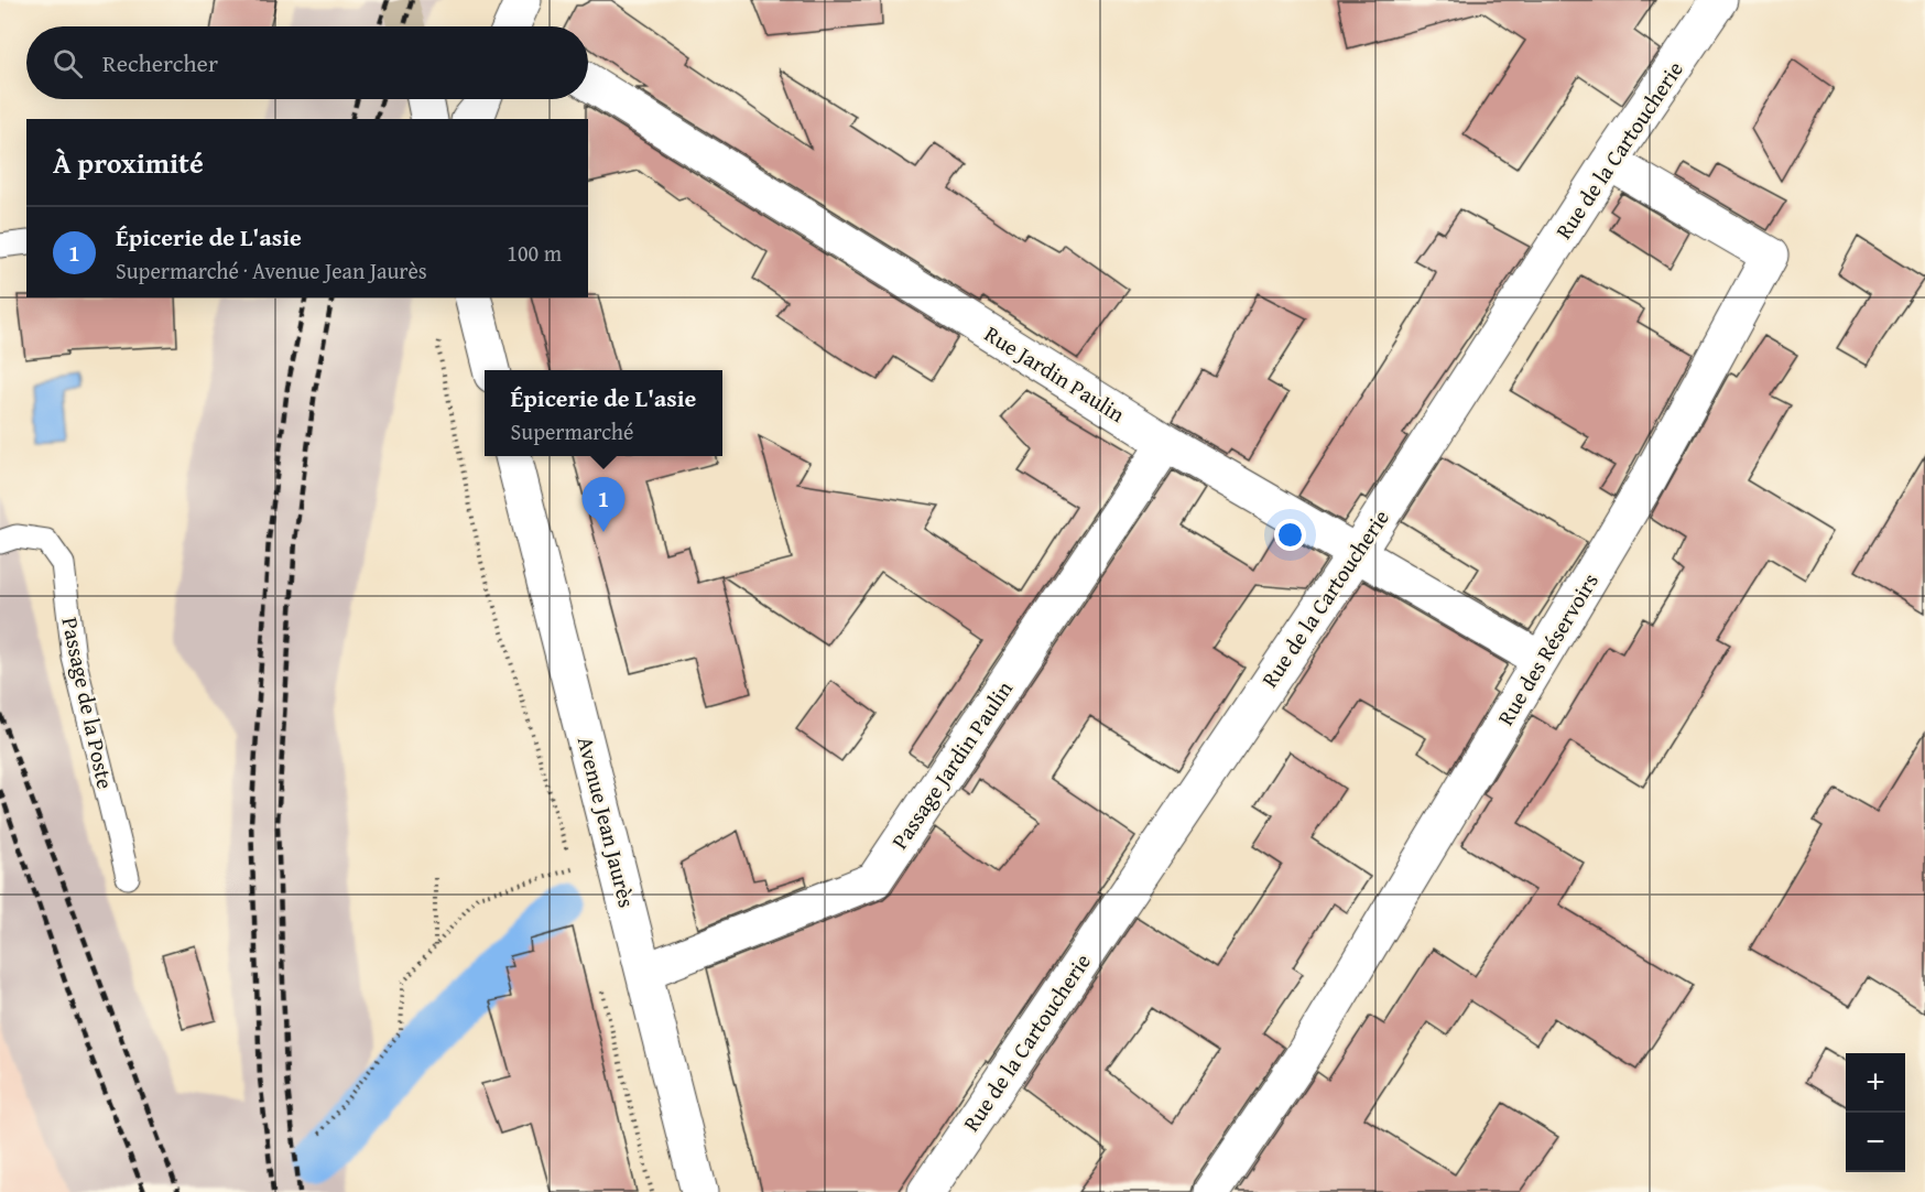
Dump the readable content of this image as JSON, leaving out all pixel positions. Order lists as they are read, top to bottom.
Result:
{
  "streets": {
    "street": [
      "Rue de la Cartoucherie",
      "Rue Jardin Paulin",
      "Rue des Réservoirs",
      "Passage Jardin Paulin",
      "Avenue Jean Jaurès"
    ],
    "lane": ["Passage de la Poste"]
  },
  "crossings": [
    ["Rue de la Cartoucherie", "Rue Jardin Paulin"],
    ["Rue de la Cartoucherie", "Rue des Réservoirs"],
    ["Rue Jardin Paulin", "Rue des Réservoirs"],
    ["Rue Jardin Paulin", "Passage Jardin Paulin"],
    ["Passage Jardin Paulin", "Avenue Jean Jaurès"]
  ],
  "page": {
    "search": "Rechercher",
    "heading": "À proximité",
    "list": [
      {
        "mark": "1",
        "name": "Épicerie de L'asie",
        "note": "Supermarché · Avenue Jean Jaurès",
        "value": "100 m"
      }
    ],
    "popup": ["Épicerie de L'asie", "Supermarché"],
    "pins": "1",
    "map_buttons": ["+", "−"]
  }
}
